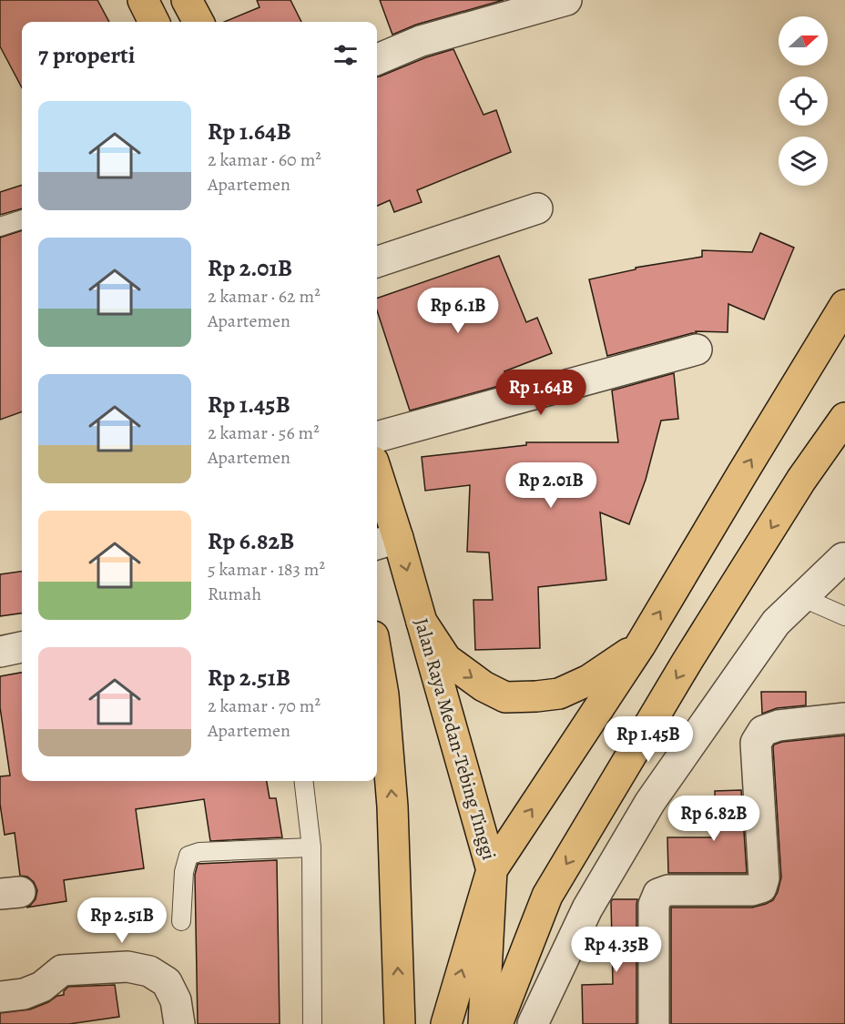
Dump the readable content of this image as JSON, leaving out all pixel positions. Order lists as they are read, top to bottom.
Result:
{
  "streets": {
    "highway": ["Jalan Raya Medan-Tebing Tinggi"]
  },
  "north": "right",
  "page": {
    "heading": "7 properti",
    "list": [
      {
        "name": "Rp 1.64B",
        "note": "2 kamar · 60 m² · Apartemen"
      },
      {
        "name": "Rp 2.01B",
        "note": "2 kamar · 62 m² · Apartemen"
      },
      {
        "name": "Rp 1.45B",
        "note": "2 kamar · 56 m² · Apartemen"
      },
      {
        "name": "Rp 6.82B",
        "note": "5 kamar · 183 m² · Rumah"
      },
      {
        "name": "Rp 2.51B",
        "note": "2 kamar · 70 m² · Apartemen"
      }
    ],
    "price": [
      "Rp 6.1B",
      "Rp 1.64B",
      "Rp 2.01B",
      "Rp 1.45B",
      "Rp 6.82B",
      "Rp 2.51B",
      "Rp 4.35B"
    ]
  }
}
